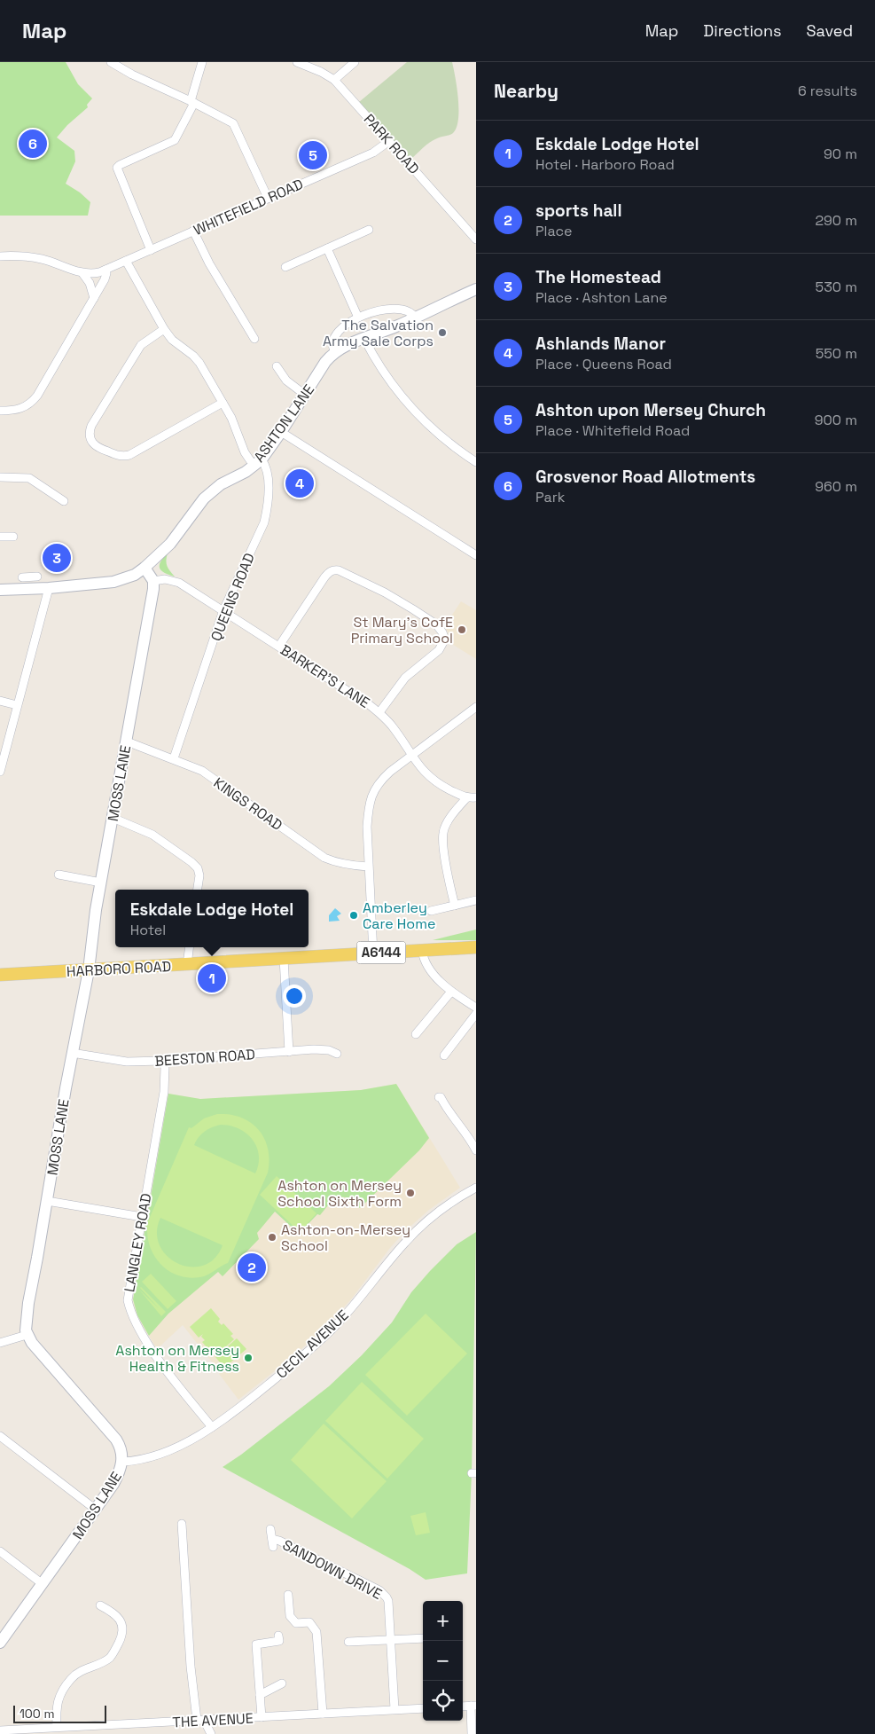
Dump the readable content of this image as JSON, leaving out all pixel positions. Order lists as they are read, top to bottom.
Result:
{
  "streets": {
    "main road": ["A6144", "HARBORO ROAD"],
    "street": [
      "PARK ROAD",
      "WHITEFIELD ROAD",
      "ASHTON LANE",
      "QUEENS ROAD",
      "BARKER'S LANE",
      "MOSS LANE",
      "KINGS ROAD",
      "BEESTON ROAD",
      "LANGLEY ROAD",
      "CECIL AVENUE",
      "SANDOWN DRIVE",
      "THE AVENUE"
    ]
  },
  "crossings": [
    ["PARK ROAD", "WHITEFIELD ROAD"],
    ["WHITEFIELD ROAD", "QUEENS ROAD"],
    ["ASHTON LANE", "QUEENS ROAD"],
    ["QUEENS ROAD", "BARKER'S LANE"],
    ["QUEENS ROAD", "KINGS ROAD"],
    ["BARKER'S LANE", "MOSS LANE"],
    ["MOSS LANE", "KINGS ROAD"],
    ["MOSS LANE", "HARBORO ROAD"],
    ["MOSS LANE", "BEESTON ROAD"],
    ["MOSS LANE", "CECIL AVENUE"],
    ["A6144", "HARBORO ROAD"],
    ["BEESTON ROAD", "LANGLEY ROAD"],
    ["LANGLEY ROAD", "CECIL AVENUE"],
    ["SANDOWN DRIVE", "THE AVENUE"]
  ],
  "places": [
    "The Salvation Army Sale Corps",
    "St Mary's CofE Primary School",
    "Amberley Care Home",
    "Ashton on Mersey School Sixth Form",
    "Ashton-on-Mersey School",
    "Ashton on Mersey Health & Fitness"
  ],
  "scale_bar": "100 m",
  "page": {
    "header": "Map",
    "nav": ["Map", "Directions", "Saved"],
    "heading": ["Nearby", "6 results"],
    "list": [
      {
        "mark": "1",
        "name": "Eskdale Lodge Hotel",
        "note": "Hotel · Harboro Road",
        "value": "90 m"
      },
      {
        "mark": "2",
        "name": "sports hall",
        "note": "Place",
        "value": "290 m"
      },
      {
        "mark": "3",
        "name": "The Homestead",
        "note": "Place · Ashton Lane",
        "value": "530 m"
      },
      {
        "mark": "4",
        "name": "Ashlands Manor",
        "note": "Place · Queens Road",
        "value": "550 m"
      },
      {
        "mark": "5",
        "name": "Ashton upon Mersey Church",
        "note": "Place · Whitefield Road",
        "value": "900 m"
      },
      {
        "mark": "6",
        "name": "Grosvenor Road Allotments",
        "note": "Park",
        "value": "960 m"
      }
    ],
    "pins": [
      "6",
      "5",
      "4",
      "3",
      "1",
      "2"
    ],
    "popup": ["Eskdale Lodge Hotel", "Hotel"],
    "map_buttons": ["+", "−"],
    "scale": "100 m"
  }
}
